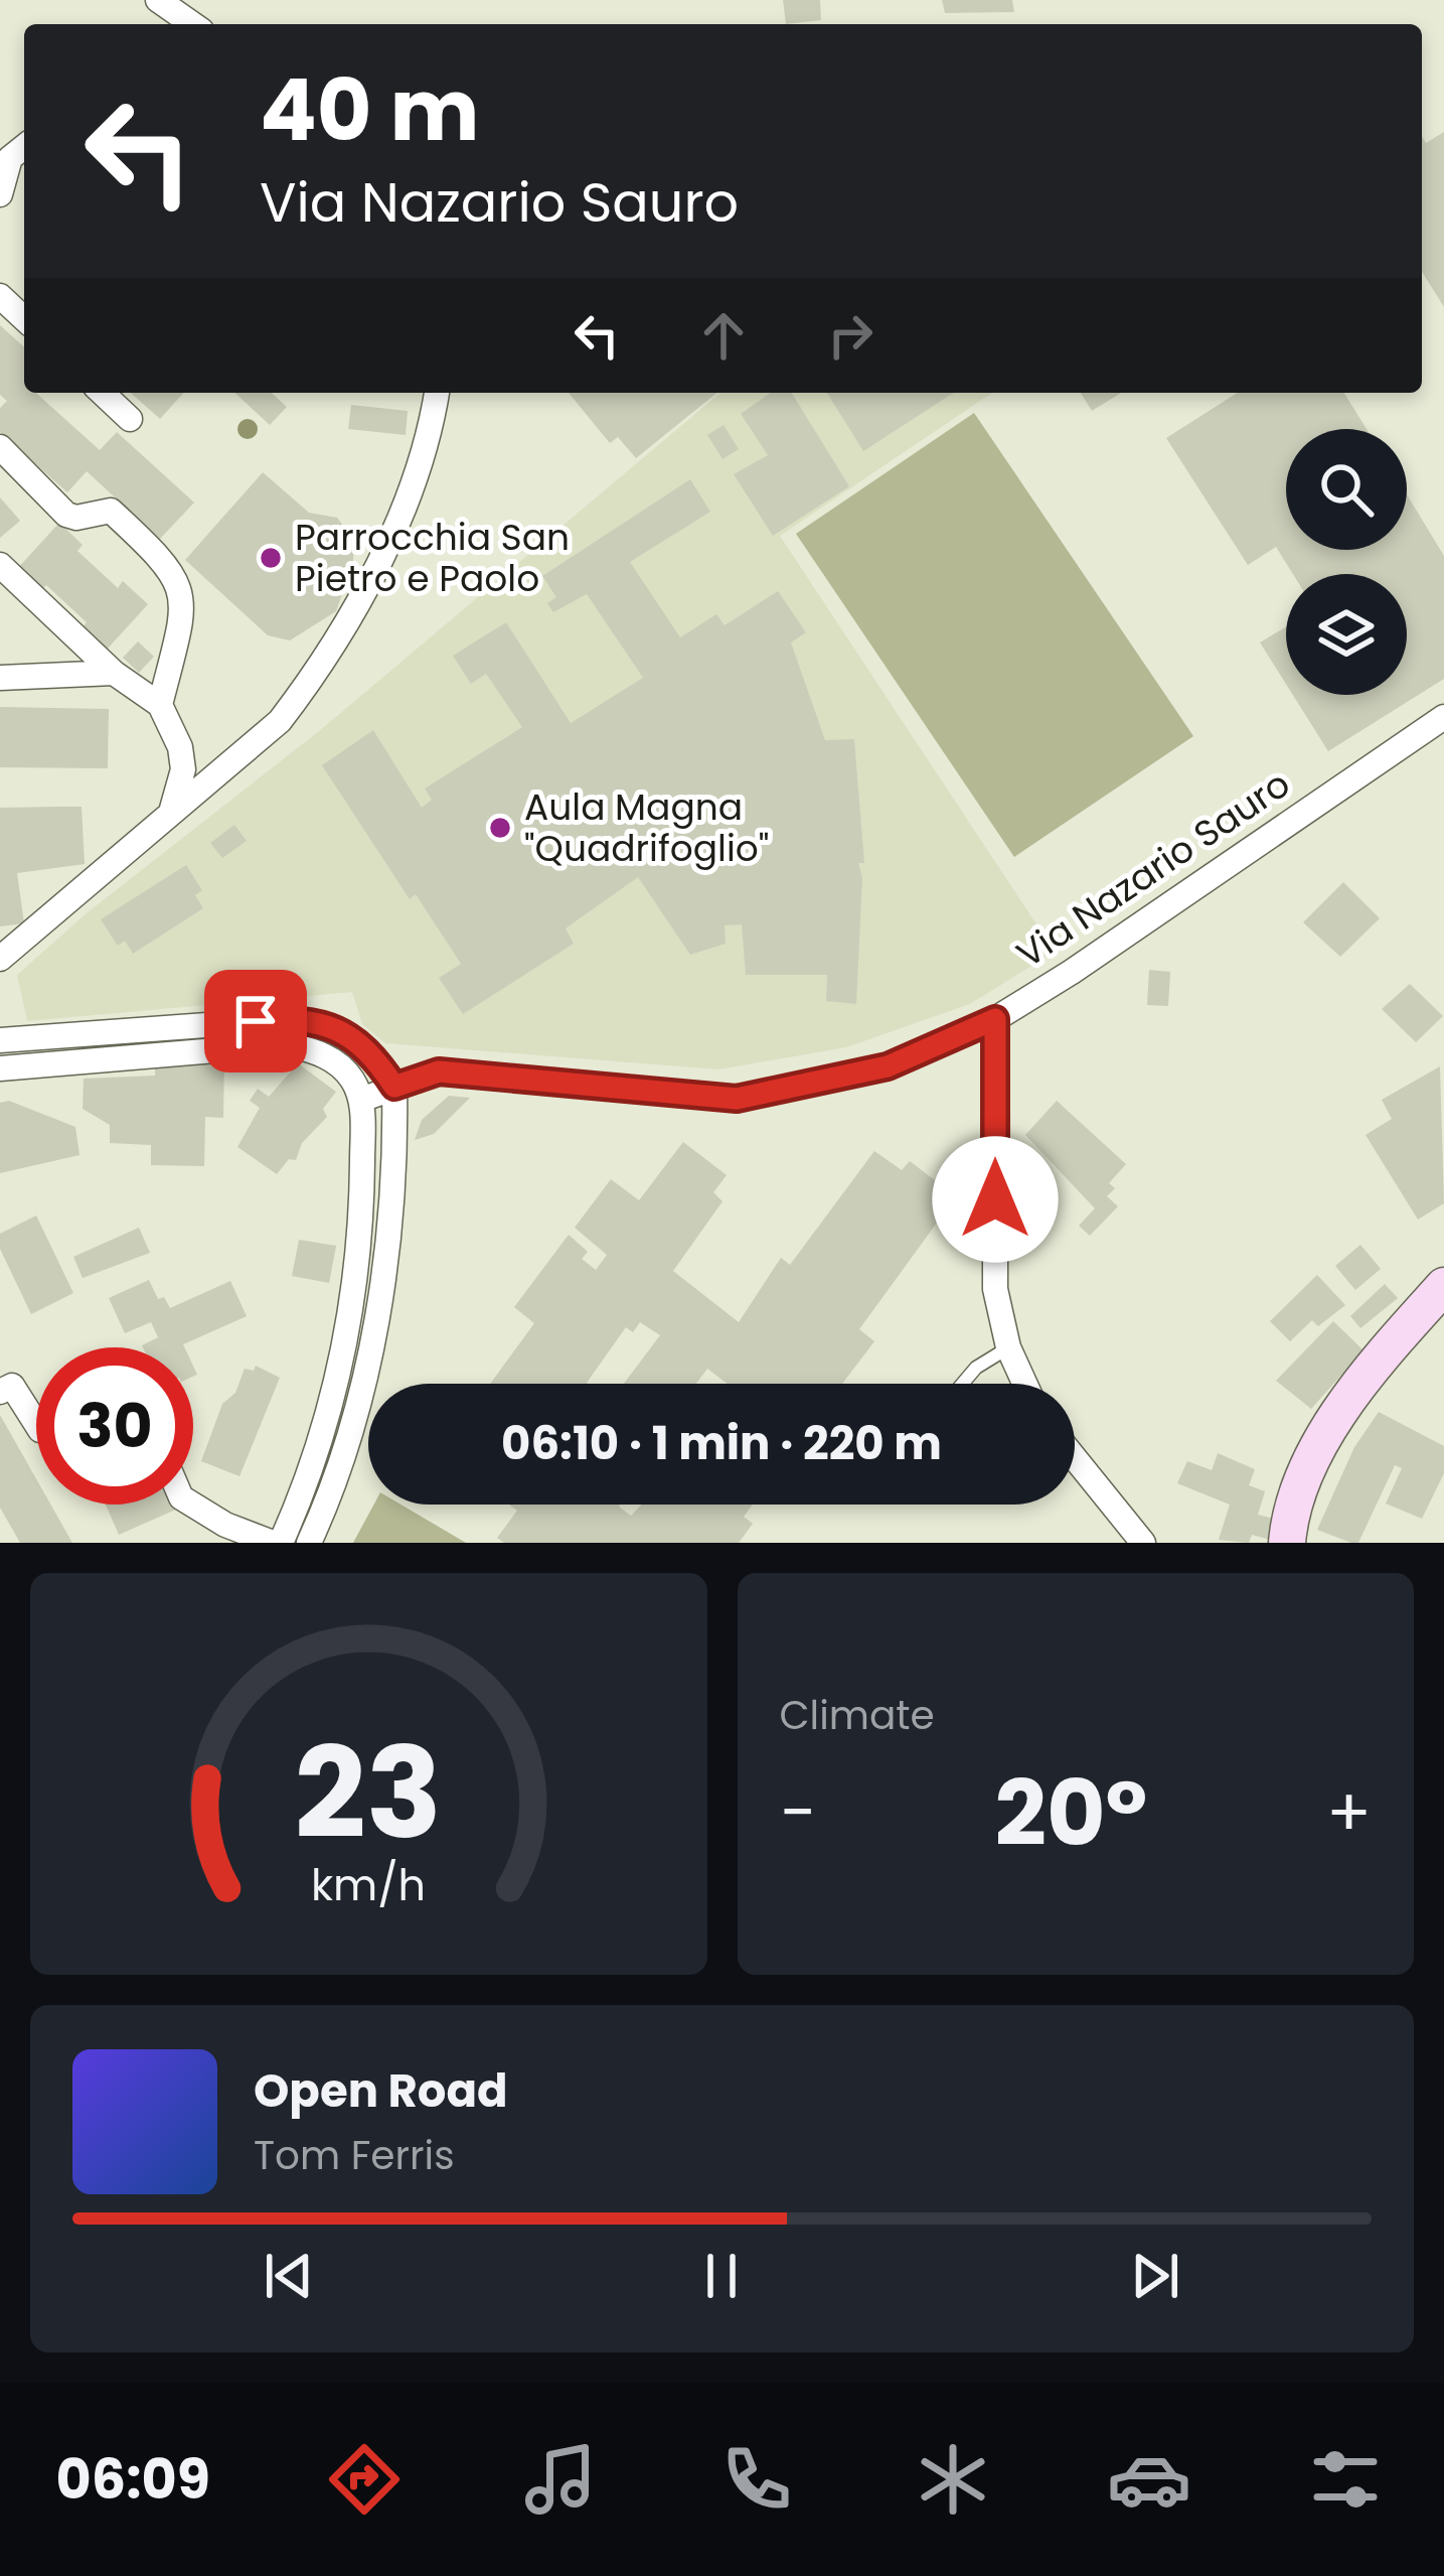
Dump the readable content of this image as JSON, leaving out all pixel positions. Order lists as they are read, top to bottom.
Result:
{
  "streets": {
    "street": ["Via Nazario Sauro"]
  },
  "places": ["Parrocchia San Pietro e Paolo", "Aula Magna \"Quadrifoglio\""],
  "page": {
    "turn": ["40 m", "Via Nazario Sauro"],
    "limit": "30",
    "trip": "06:10 · 1 min · 220 m",
    "tile": "Climate",
    "heat": ["−", "20°", "+"],
    "song": ["Open Road", "Tom Ferris"],
    "tabs": "06:09",
    "gauge": ["23", "km/h"]
  }
}
